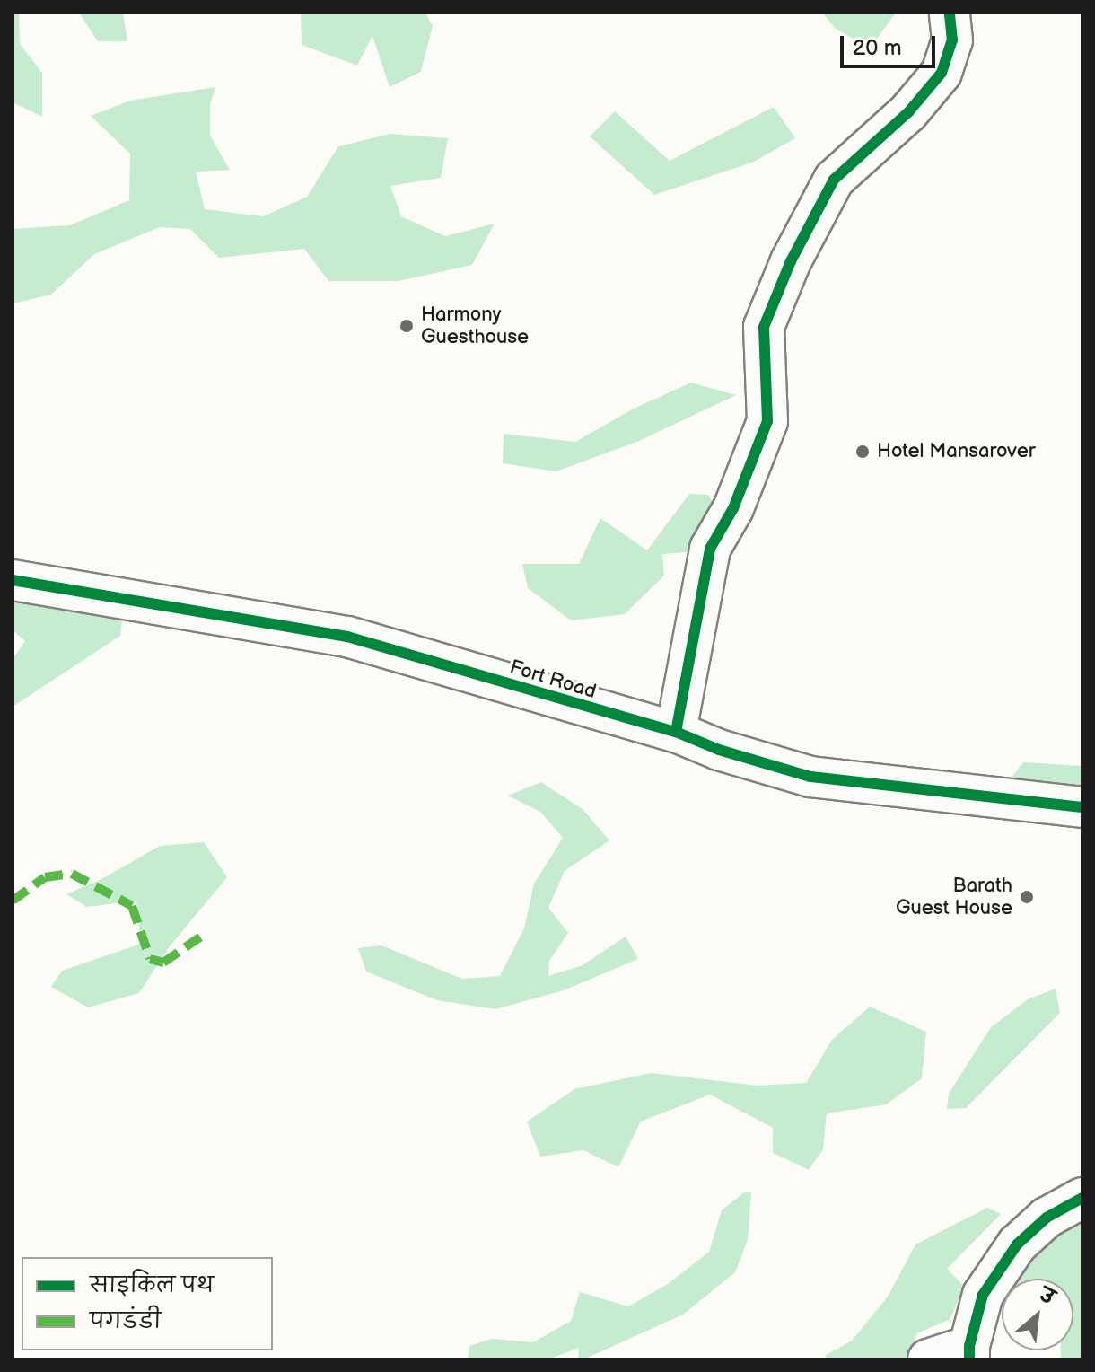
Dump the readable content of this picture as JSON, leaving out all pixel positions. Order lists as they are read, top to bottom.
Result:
{
  "streets": {
    "street": ["Fort Road"]
  },
  "places": ["Harmony Guesthouse", "Hotel Mansarover", "Barath Guest House"],
  "legend": ["साइकिल पथ", "पगडंडी"],
  "scale_bar": "20 m",
  "north": "top right"
}
